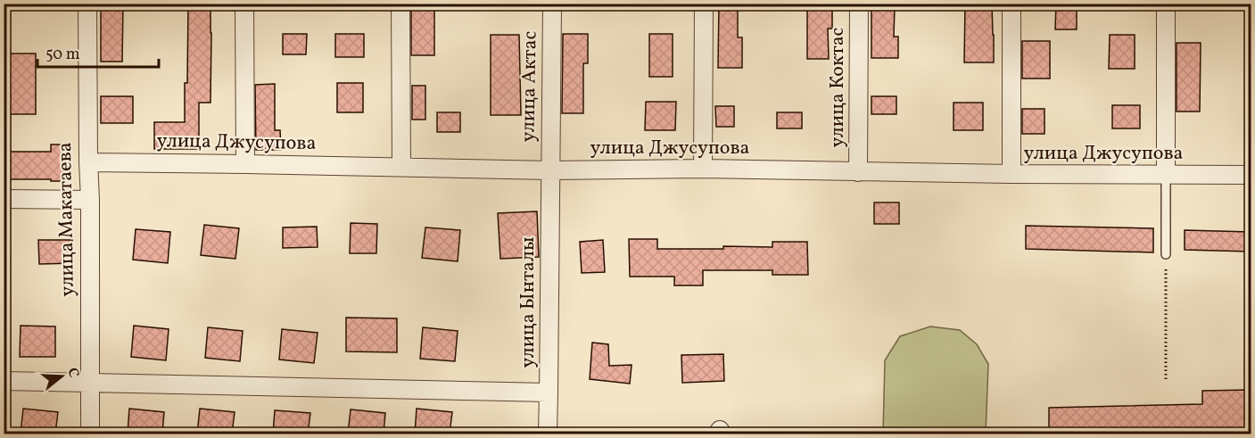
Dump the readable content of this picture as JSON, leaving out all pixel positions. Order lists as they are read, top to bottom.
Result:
{
  "streets": {
    "street": [
      "улица Актас",
      "улица Коктас",
      "улица Джусупова",
      "улица Макатаева",
      "улица Ынталы"
    ]
  },
  "crossings": [
    ["улица Актас", "улица Джусупова"],
    ["улица Актас", "улица Ынталы"],
    ["улица Коктас", "улица Джусупова"],
    ["улица Джусупова", "улица Макатаева"],
    ["улица Джусупова", "улица Ынталы"]
  ],
  "scale_bar": "50 m",
  "north": "right"
}
